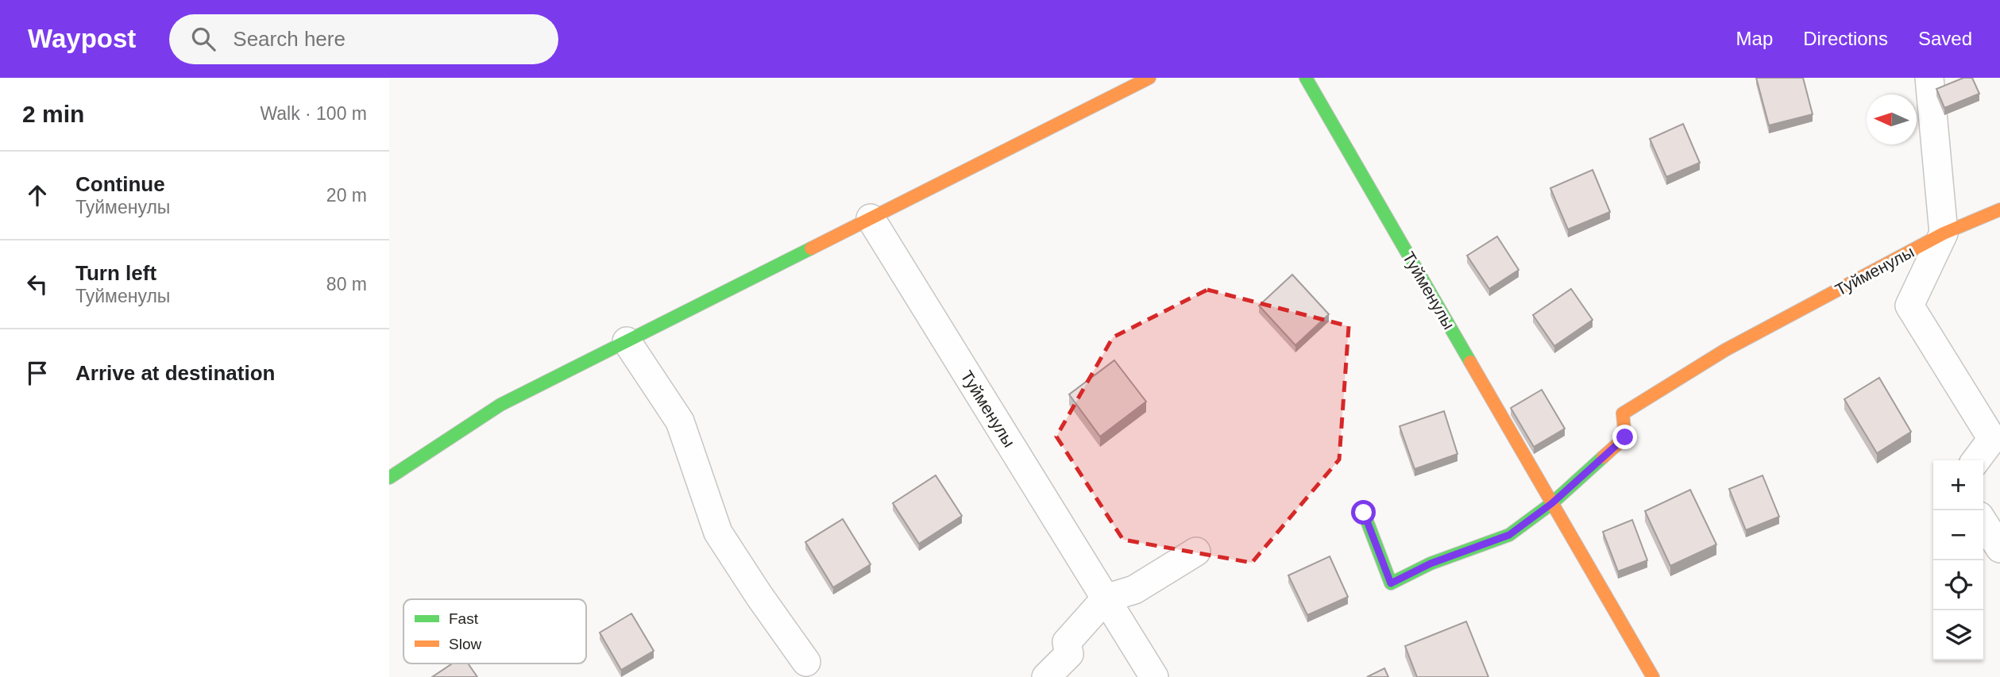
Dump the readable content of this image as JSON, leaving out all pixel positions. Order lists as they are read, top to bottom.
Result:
{
  "streets": {
    "street": ["Туйменулы"]
  },
  "legend": ["Fast", "Slow"],
  "north": "left",
  "page": {
    "header": "Waypost",
    "search": "Search here",
    "nav": ["Map", "Directions", "Saved"],
    "heading": ["2 min", "Walk · 100 m"],
    "list": [
      ["Continue", "Туйменулы", "20 m"],
      ["Turn left", "Туйменулы", "80 m"],
      "Arrive at destination"
    ],
    "map_buttons": ["+", "−"]
  }
}
